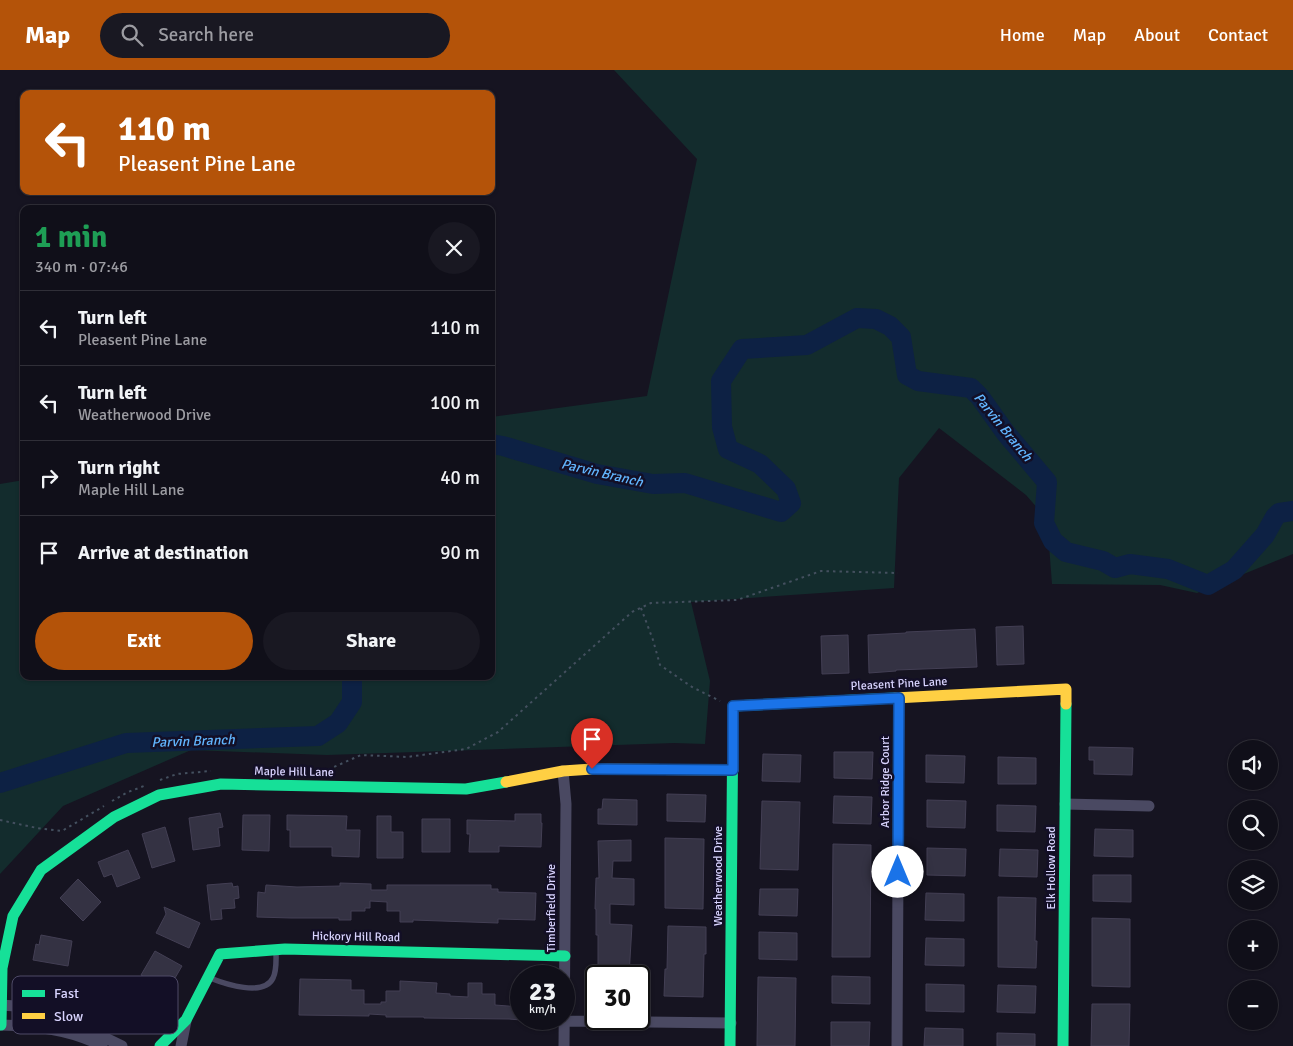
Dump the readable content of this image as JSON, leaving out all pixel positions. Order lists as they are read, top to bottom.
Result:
{
  "streets": {
    "street": [
      "Pleasent Pine Lane",
      "Maple Hill Lane",
      "Arbor Ridge Court",
      "Elk Hollow Road",
      "Weatherwood Drive",
      "Timberfield Drive",
      "Hickory Hill Road"
    ]
  },
  "crossings": [
    ["Pleasent Pine Lane", "Arbor Ridge Court"],
    ["Pleasent Pine Lane", "Elk Hollow Road"],
    ["Pleasent Pine Lane", "Weatherwood Drive"],
    ["Maple Hill Lane", "Weatherwood Drive"],
    ["Maple Hill Lane", "Timberfield Drive"],
    ["Timberfield Drive", "Hickory Hill Road"]
  ],
  "water": ["Parvin Branch"],
  "legend": ["Fast", "Slow"],
  "page": {
    "header": "Map",
    "search": "Search here",
    "nav": [
      "Home",
      "Map",
      "About",
      "Contact"
    ],
    "turn": ["110 m", "Pleasent Pine Lane"],
    "heading": ["1 min", "340 m · 07:46"],
    "list": [
      {
        "name": "Turn left",
        "note": "Pleasent Pine Lane",
        "value": "110 m"
      },
      {
        "name": "Turn left",
        "note": "Weatherwood Drive",
        "value": "100 m"
      },
      {
        "name": "Turn right",
        "note": "Maple Hill Lane",
        "value": "40 m"
      },
      {
        "name": "Arrive at destination",
        "value": "90 m"
      }
    ],
    "buttons": ["Exit", "Share"],
    "map_buttons": ["+", "−"],
    "speed": "23 km/h",
    "limit": "30"
  }
}
